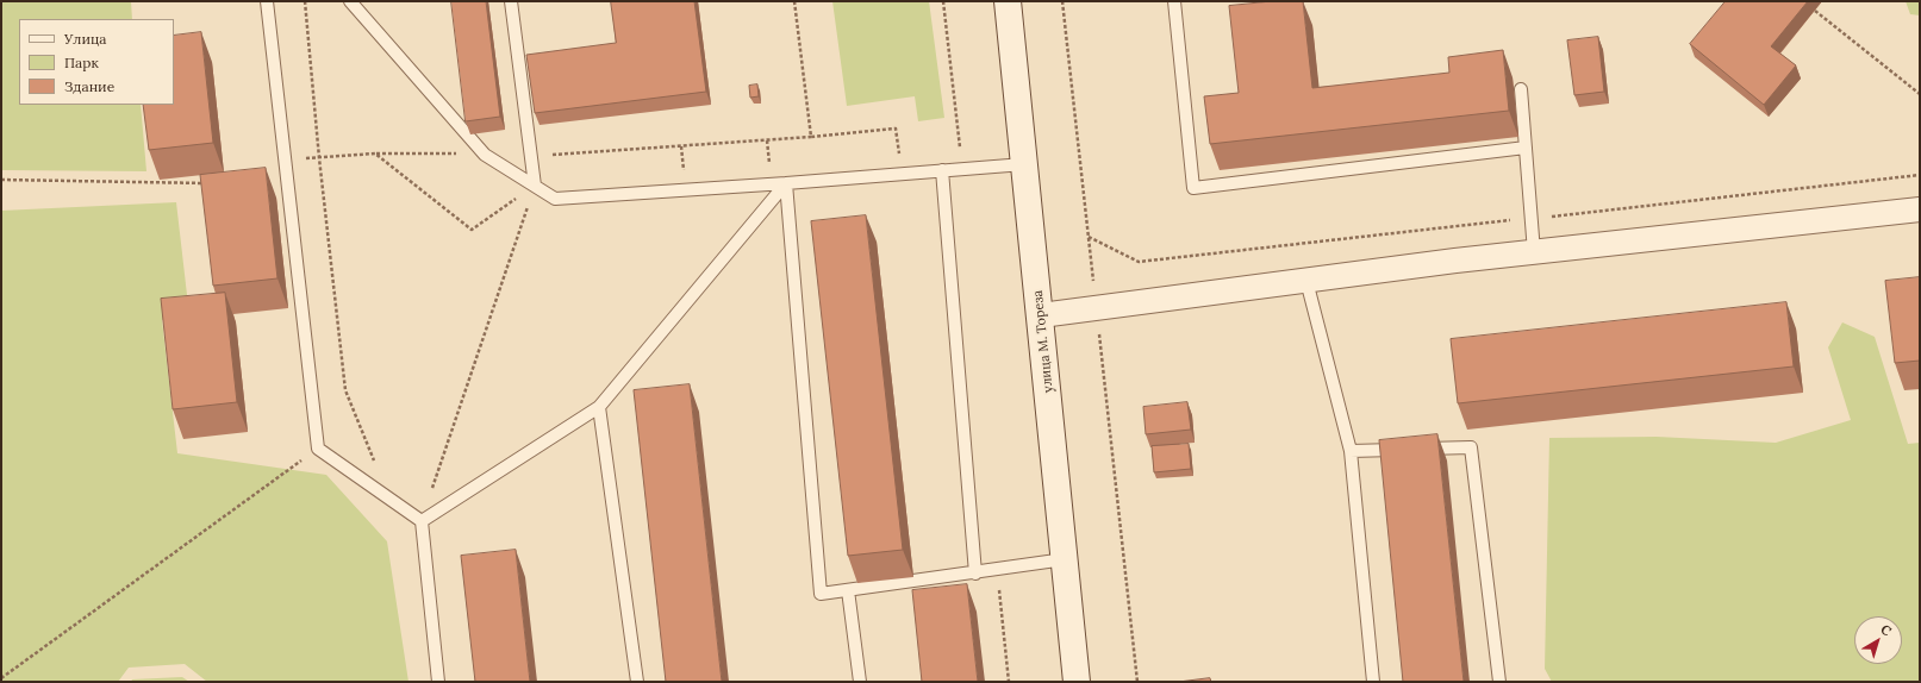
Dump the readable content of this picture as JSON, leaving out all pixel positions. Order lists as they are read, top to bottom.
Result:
{
  "streets": {
    "street": ["улица М. Тореза"]
  },
  "legend": ["Улица", "Парк", "Здание"],
  "north": "top right"
}
